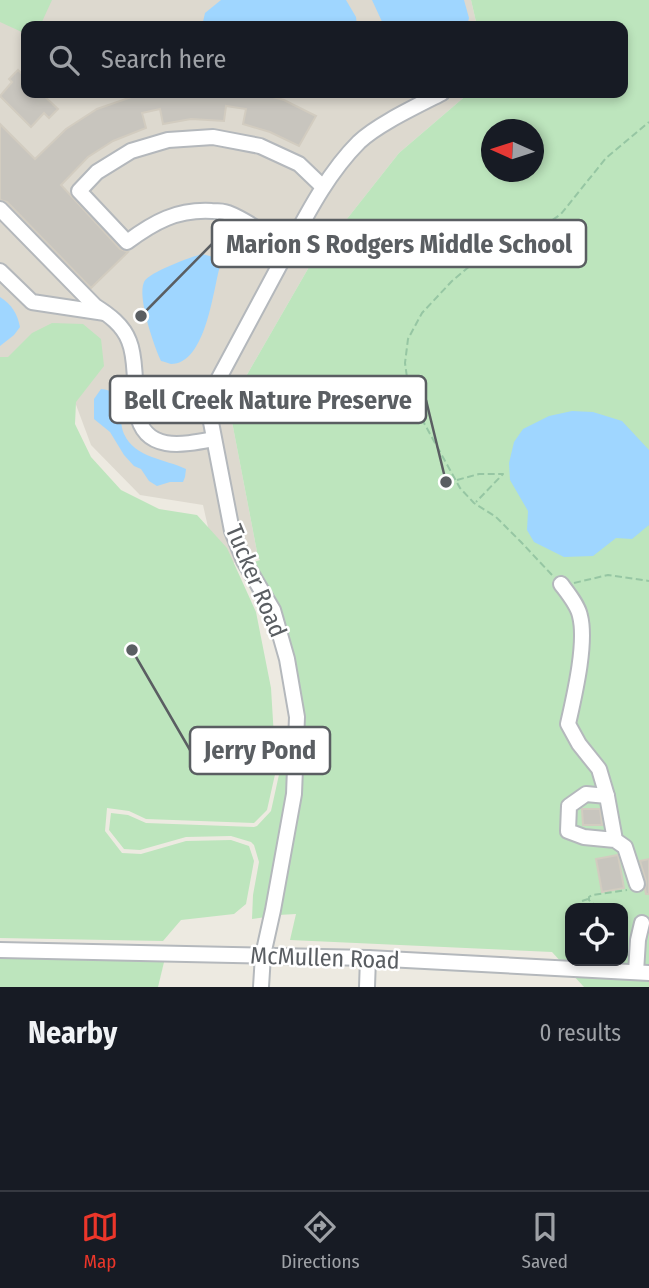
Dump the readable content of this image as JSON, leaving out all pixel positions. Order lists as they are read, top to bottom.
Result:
{
  "streets": {
    "street": ["Tucker Road", "McMullen Road"]
  },
  "crossings": [
    ["Tucker Road", "McMullen Road"]
  ],
  "places": ["Marion S Rodgers Middle School", "Bell Creek Nature Preserve", "Jerry Pond"],
  "north": "left",
  "page": {
    "search": "Search here",
    "heading": ["Nearby", "0 results"],
    "nav": ["Map", "Directions", "Saved"]
  }
}
